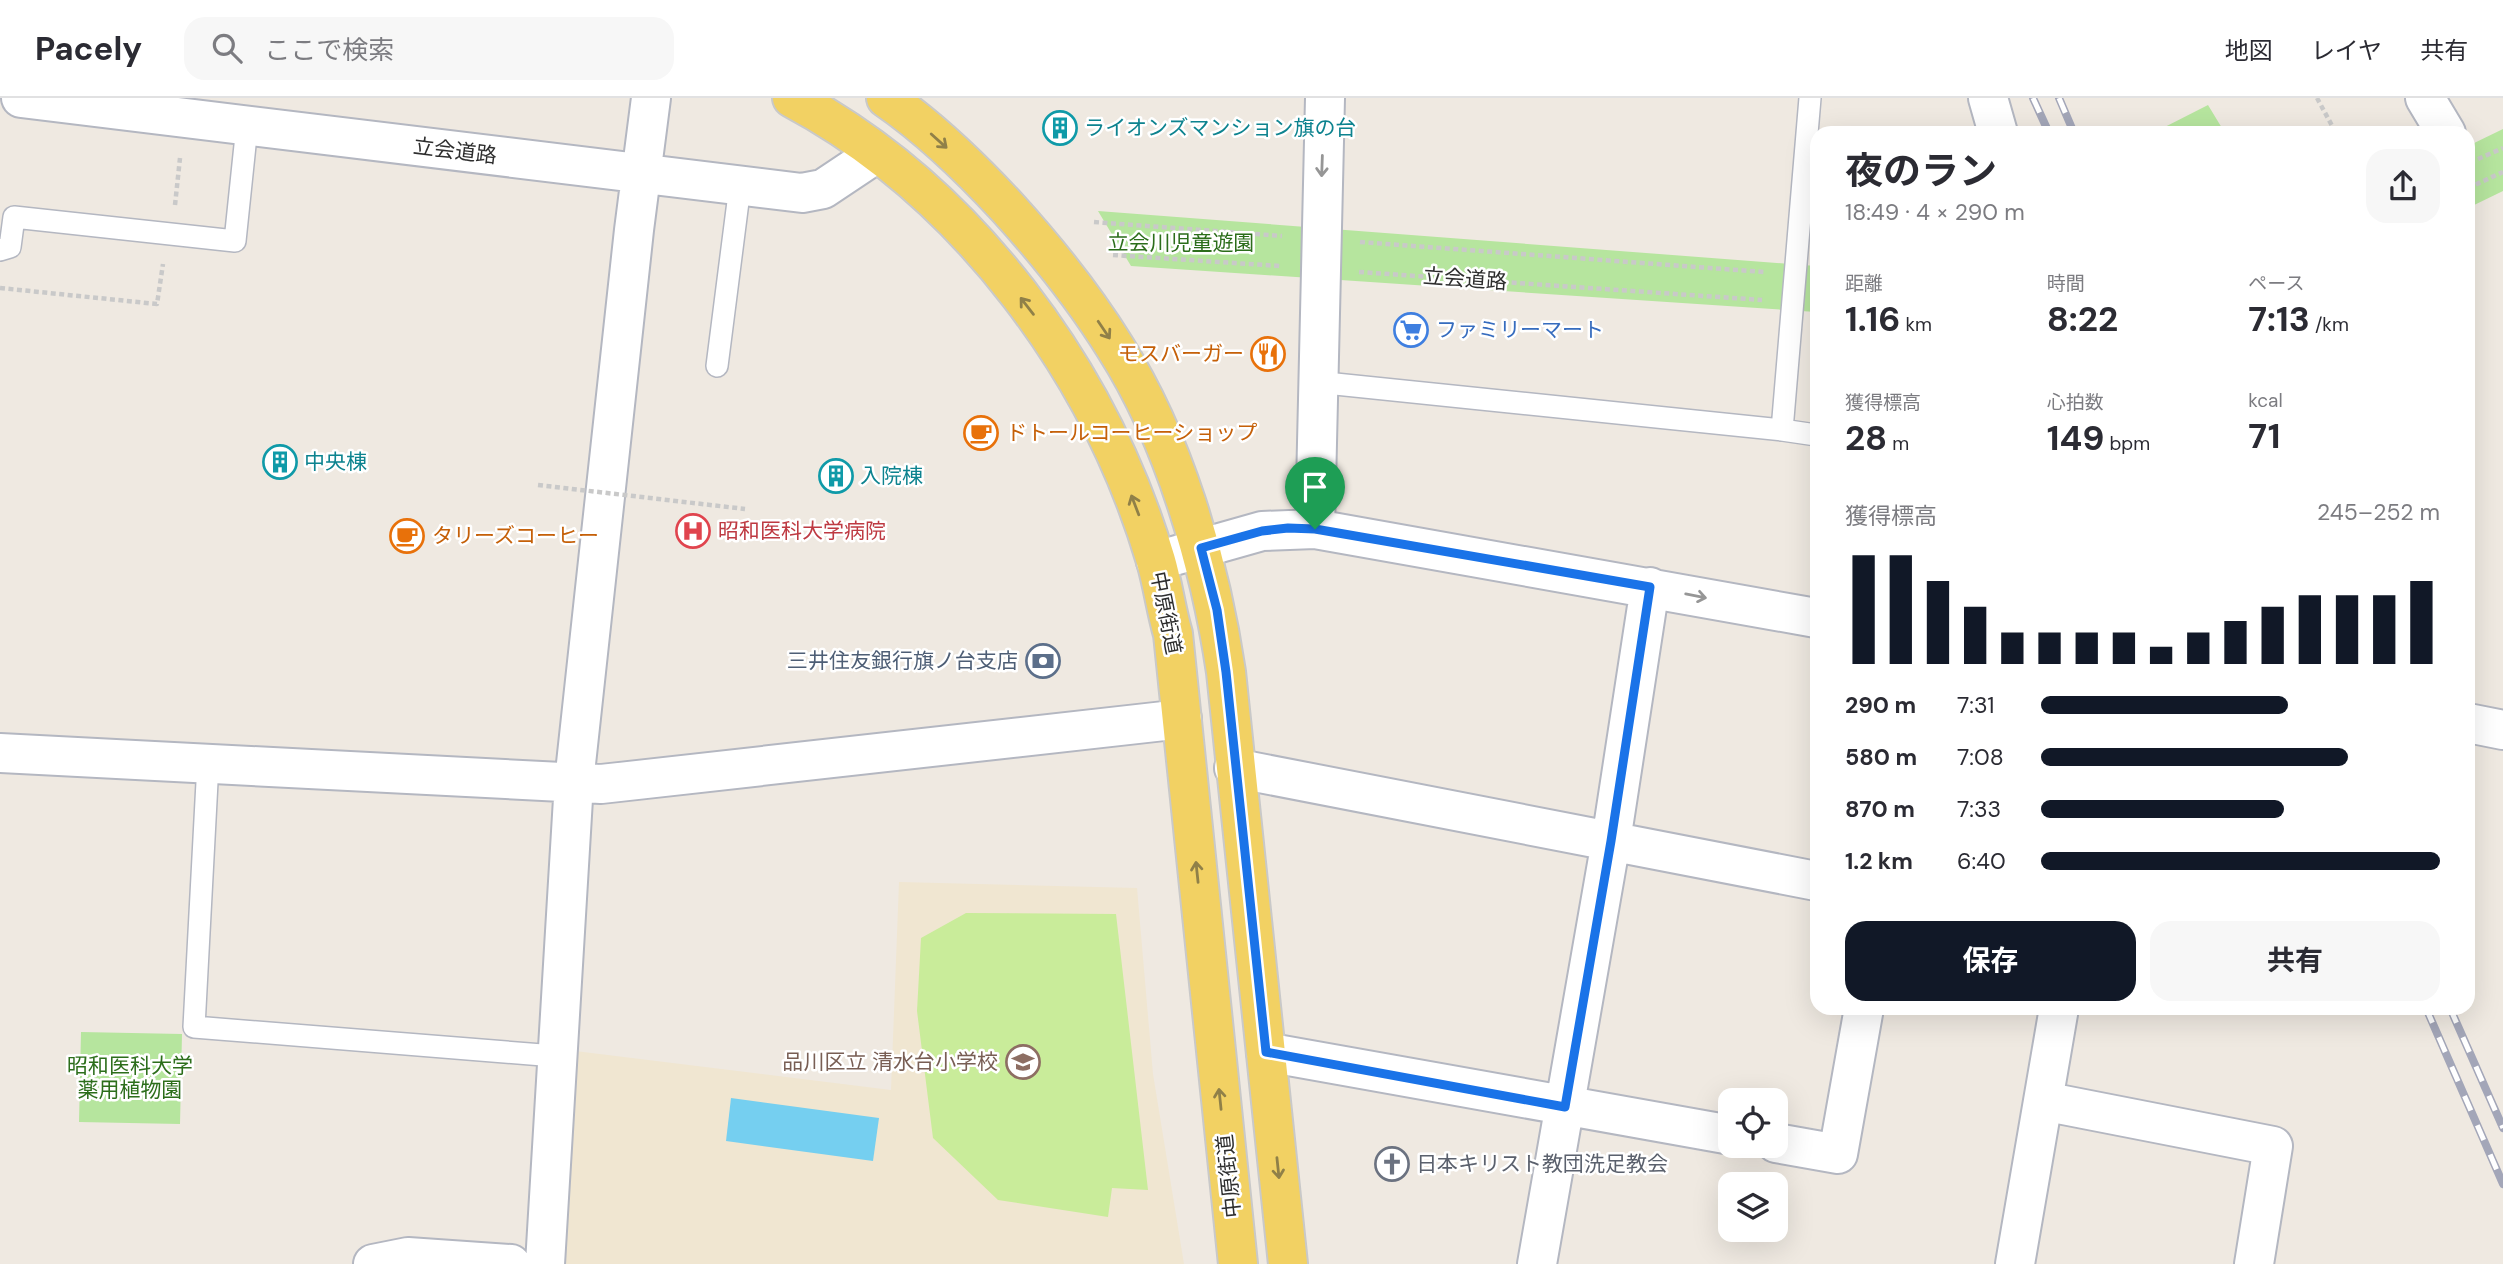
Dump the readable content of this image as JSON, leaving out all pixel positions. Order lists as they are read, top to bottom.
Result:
{
  "streets": {
    "main road": ["中原街道"],
    "street": ["立会道路"]
  },
  "crossings": [
    ["立会道路", "中原街道"]
  ],
  "parks": ["立会川児童遊園", "昭和医科大学 薬用植物園"],
  "places": {
    "building": ["ライオンズマンション旗の台", "中央棟", "入院棟"],
    "supermarket": ["ファミリーマート"],
    "restaurant": ["モスバーガー"],
    "cafe": ["ドトールコーヒーショップ", "タリーズコーヒー"],
    "hospital": ["昭和医科大学病院"],
    "bank": ["三井住友銀行旗ノ台支店"],
    "school or university": ["品川区立 清水台小学校"],
    "church": ["日本キリスト教団洗足教会"]
  },
  "page": {
    "header": "Pacely",
    "search": "ここで検索",
    "nav": ["地図", "レイヤ", "共有"],
    "heading": ["夜のラン", "18:49 · 4 × 290 m"],
    "stats": [
      ["距離", "1.16 km"],
      ["時間", "8:22"],
      ["ペース", "7:13 /km"],
      ["獲得標高", "28 m"],
      ["心拍数", "149 bpm"],
      ["kcal", "71"]
    ],
    "chart": ["獲得標高", "245–252 m"],
    "list": [
      {
        "name": "290 m",
        "note": "7:31"
      },
      {
        "name": "580 m",
        "note": "7:08"
      },
      {
        "name": "870 m",
        "note": "7:33"
      },
      {
        "name": "1.2 km",
        "note": "6:40"
      }
    ],
    "buttons": ["保存", "共有"]
  }
}
